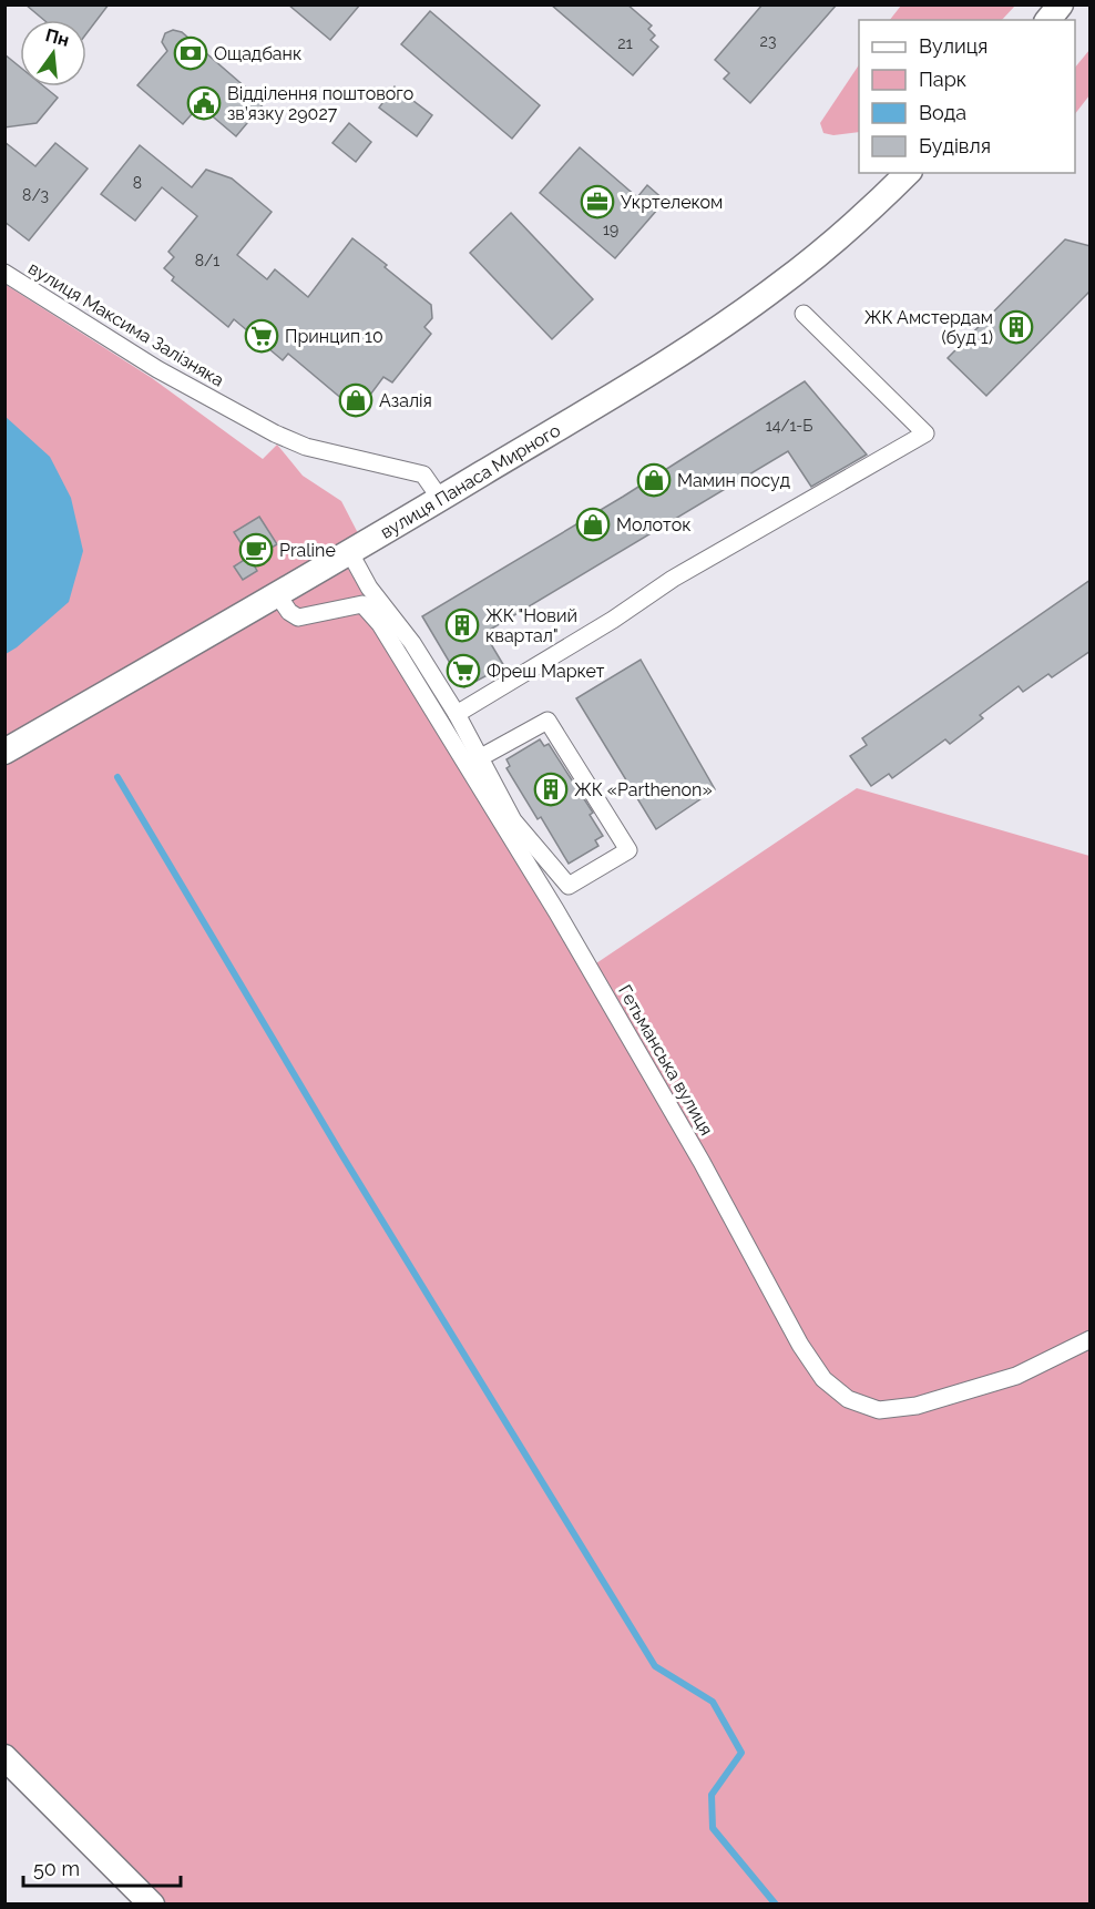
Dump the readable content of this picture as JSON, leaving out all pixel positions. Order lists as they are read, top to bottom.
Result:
{
  "streets": {
    "main road": ["вулиця Панаса Мирного"],
    "street": ["вулиця Максима Залізняка", "Гетьманська вулиця"]
  },
  "crossings": [
    ["вулиця Максима Залізняка", "вулиця Панаса Мирного"],
    ["вулиця Панаса Мирного", "Гетьманська вулиця"]
  ],
  "places": {
    "bank": ["Ощадбанк"],
    "public building": ["Відділення поштового зв’язку 29027"],
    "office": ["Укртелеком"],
    "building": ["ЖК Амстердам (буд 1)", "ЖК \"Новий квартал\"", "ЖК «Parthenon»"],
    "supermarket": ["Принцип 10", "Фреш Маркет"],
    "shop": ["Азалія", "Мамин посуд", "Молоток"],
    "cafe": ["Praline"]
  },
  "house_numbers": [
    "23",
    "21",
    "8",
    "8/3",
    "19",
    "8/1",
    "14/1-Б"
  ],
  "legend": [
    "Вулиця",
    "Парк",
    "Вода",
    "Будівля"
  ],
  "scale_bar": "50 m",
  "north": "top"
}
